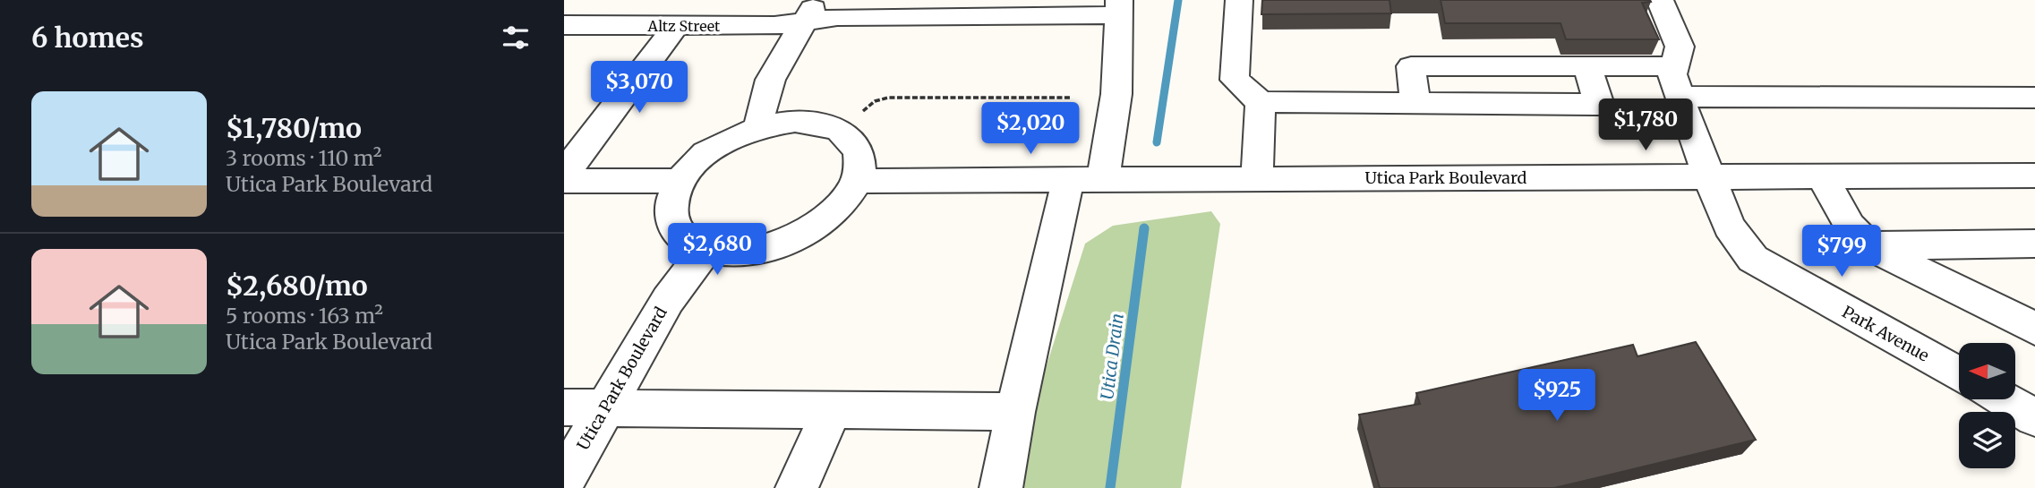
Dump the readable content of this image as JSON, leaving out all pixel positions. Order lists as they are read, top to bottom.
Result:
{
  "streets": {
    "street": ["Altz Street", "Utica Park Boulevard", "Park Avenue"]
  },
  "crossings": [
    ["Utica Park Boulevard", "Park Avenue"]
  ],
  "water": ["Utica Drain"],
  "north": "left",
  "page": {
    "heading": "6 homes",
    "price": [
      "$3,070",
      "$1,780",
      "$2,020",
      "$2,680",
      "$799",
      "$925"
    ],
    "list": [
      {
        "name": "$1,780/mo",
        "note": "3 rooms · 110 m² · Utica Park Boulevard"
      },
      {
        "name": "$2,680/mo",
        "note": "5 rooms · 163 m² · Utica Park Boulevard"
      }
    ]
  }
}
